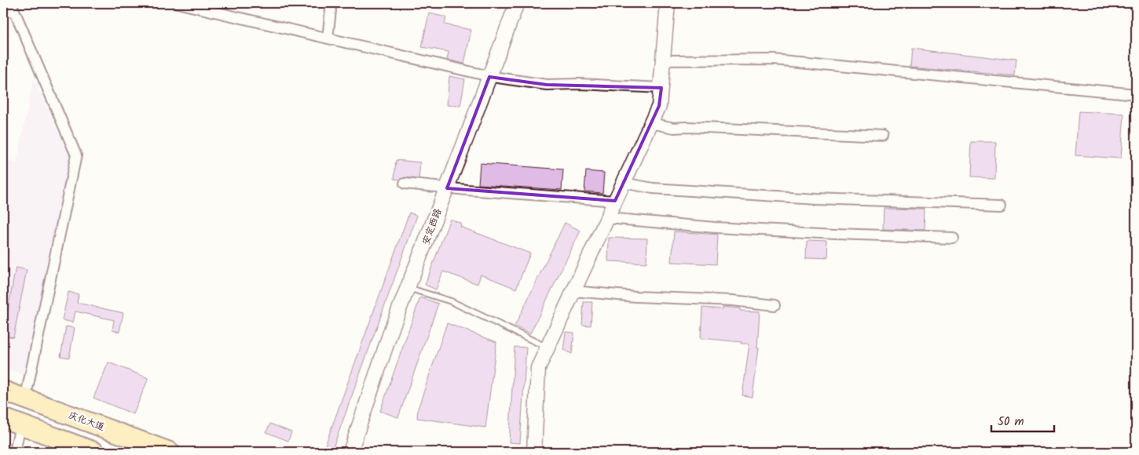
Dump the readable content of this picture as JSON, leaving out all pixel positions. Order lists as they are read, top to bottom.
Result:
{
  "streets": {
    "highway": ["庆化大道"],
    "street": ["安定西路"]
  },
  "scale_bar": "50 m"
}
